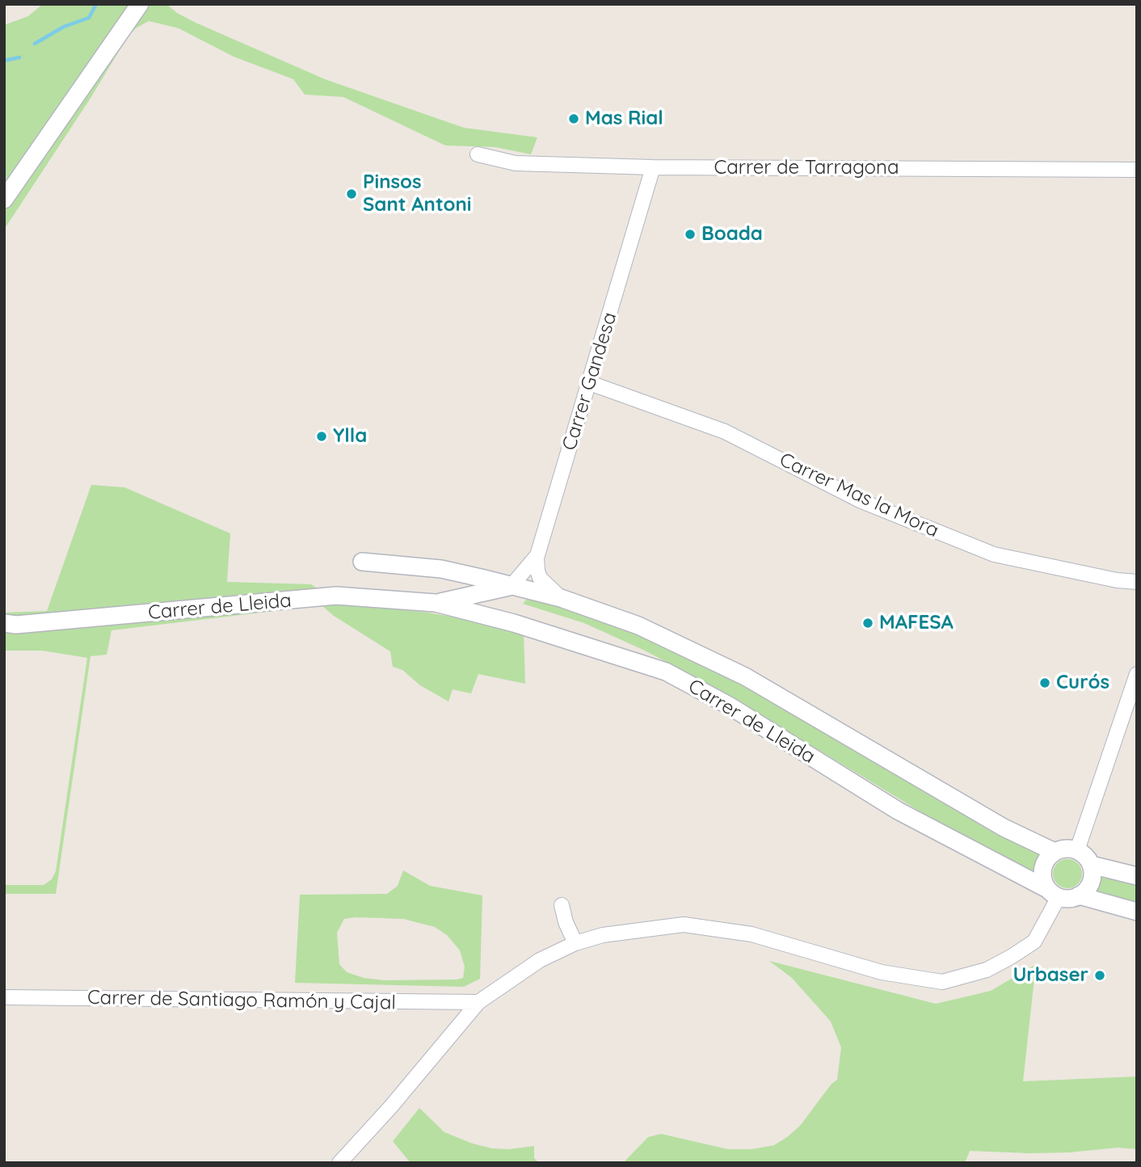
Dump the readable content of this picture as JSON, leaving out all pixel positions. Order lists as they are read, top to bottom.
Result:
{
  "streets": {
    "street": [
      "Carrer de Tarragona",
      "Carrer Gandesa",
      "Carrer Mas la Mora",
      "Carrer de Lleida",
      "Carrer de Santiago Ramón y Cajal"
    ]
  },
  "crossings": [
    ["Carrer de Tarragona", "Carrer Gandesa"],
    ["Carrer Gandesa", "Carrer Mas la Mora"],
    ["Carrer Gandesa", "Carrer de Lleida"]
  ],
  "places": [
    "Mas Rial",
    "Pinsos Sant Antoni",
    "Boada",
    "Ylla",
    "MAFESA",
    "Curós",
    "Urbaser"
  ]
}
